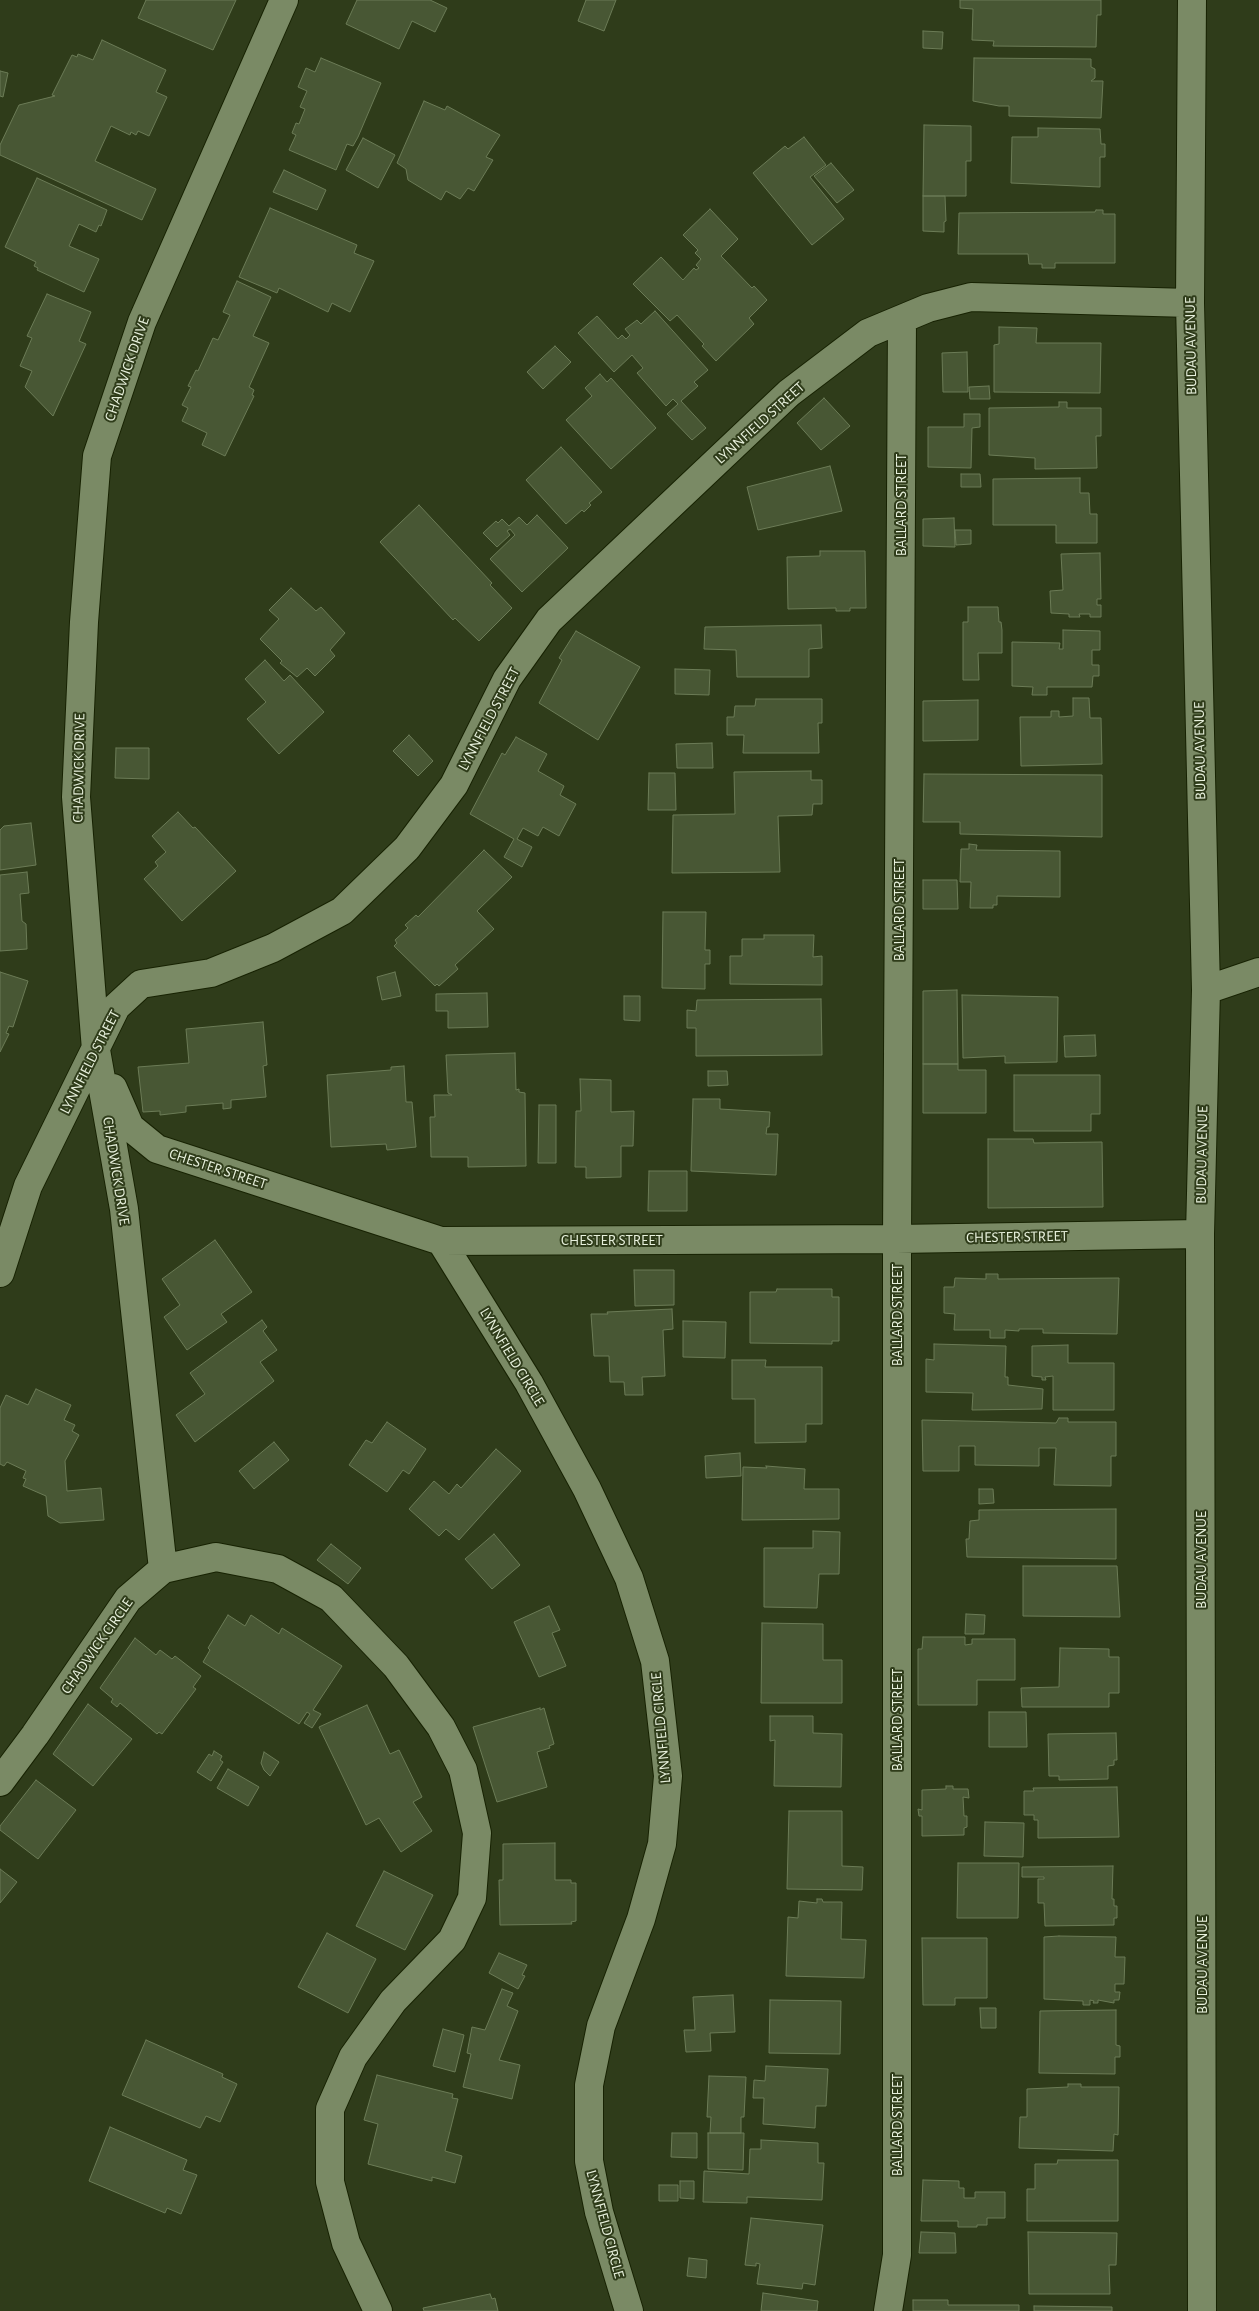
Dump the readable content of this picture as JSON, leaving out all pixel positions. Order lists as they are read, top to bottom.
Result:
{
  "streets": {
    "street": [
      "BUDAU AVENUE",
      "CHADWICK DRIVE",
      "LYNNFIELD STREET",
      "BALLARD STREET",
      "CHESTER STREET",
      "LYNNFIELD CIRCLE",
      "CHADWICK CIRCLE"
    ]
  },
  "crossings": [
    ["BUDAU AVENUE", "LYNNFIELD STREET"],
    ["BUDAU AVENUE", "CHESTER STREET"],
    ["CHADWICK DRIVE", "LYNNFIELD STREET"],
    ["CHADWICK DRIVE", "CHESTER STREET"],
    ["CHADWICK DRIVE", "CHADWICK CIRCLE"],
    ["LYNNFIELD STREET", "BALLARD STREET"],
    ["LYNNFIELD STREET", "CHESTER STREET"],
    ["BALLARD STREET", "CHESTER STREET"],
    ["CHESTER STREET", "LYNNFIELD CIRCLE"]
  ]
}
